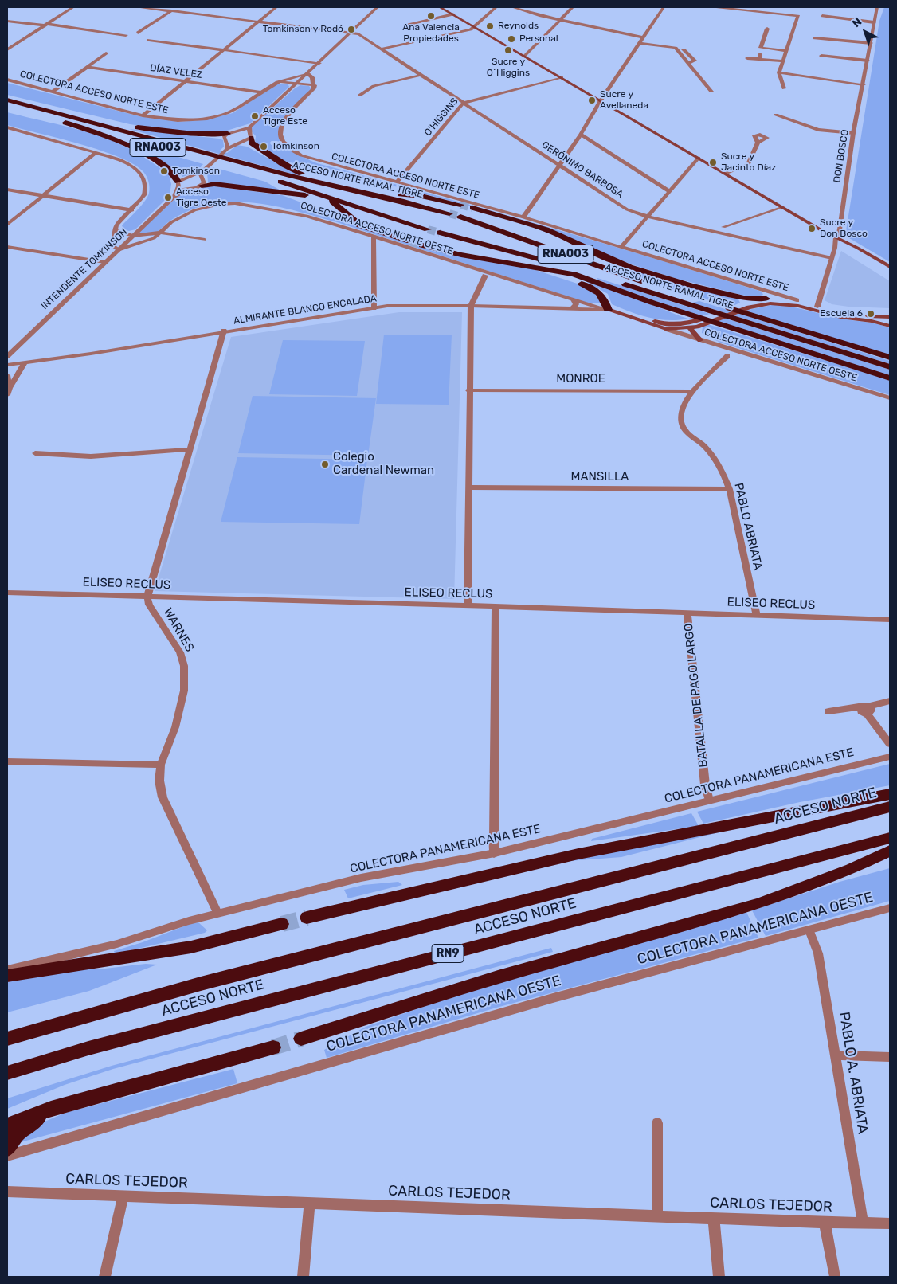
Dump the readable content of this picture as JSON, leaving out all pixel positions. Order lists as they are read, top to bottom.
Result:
{
  "streets": {
    "highway": [
      "RNA003",
      "ACCESO NORTE RAMAL TIGRE",
      "ACCESO NORTE",
      "RN9"
    ],
    "main road": ["ALMIRANTE BLANCO ENCALADA"],
    "street": [
      "DÍAZ VELEZ",
      "COLECTORA ACCESO NORTE ESTE",
      "O'HIGGINS",
      "DON BOSCO",
      "GERÓNIMO BARBOSA",
      "COLECTORA ACCESO NORTE OESTE",
      "INTENDENTE TOMKINSON",
      "MONROE",
      "MANSILLA",
      "PABLO ABRIATA",
      "ELISEO RECLUS",
      "WARNES",
      "BATALLA DE PAGO LARGO",
      "COLECTORA PANAMERICANA ESTE",
      "COLECTORA PANAMERICANA OESTE",
      "PABLO A. ABRIATA",
      "CARLOS TEJEDOR"
    ]
  },
  "crossings": [
    ["DÍAZ VELEZ", "COLECTORA ACCESO NORTE ESTE"],
    ["COLECTORA ACCESO NORTE ESTE", "O'HIGGINS"],
    ["COLECTORA ACCESO NORTE ESTE", "ALMIRANTE BLANCO ENCALADA"],
    ["O'HIGGINS", "GERÓNIMO BARBOSA"],
    ["DON BOSCO", "GERÓNIMO BARBOSA"],
    ["DON BOSCO", "ALMIRANTE BLANCO ENCALADA"],
    ["COLECTORA ACCESO NORTE OESTE", "INTENDENTE TOMKINSON"],
    ["COLECTORA ACCESO NORTE OESTE", "ALMIRANTE BLANCO ENCALADA"],
    ["MONROE", "PABLO ABRIATA"],
    ["MANSILLA", "PABLO ABRIATA"],
    ["PABLO ABRIATA", "ELISEO RECLUS"],
    ["ELISEO RECLUS", "WARNES"],
    ["ELISEO RECLUS", "BATALLA DE PAGO LARGO"],
    ["WARNES", "COLECTORA PANAMERICANA ESTE"],
    ["BATALLA DE PAGO LARGO", "COLECTORA PANAMERICANA ESTE"],
    ["COLECTORA PANAMERICANA OESTE", "PABLO A. ABRIATA"],
    ["PABLO A. ABRIATA", "CARLOS TEJEDOR"]
  ],
  "places": [
    "Ana Valencia Propiedades",
    "Reynolds",
    "Tomkinson y Rodó",
    "Personal",
    "Sucre y O´Higgins",
    "Sucre y Avellaneda",
    "Acceso Tigre Este",
    "Tómkinson",
    "Sucre y Jacinto Díaz",
    "Tomkinson",
    "Acceso Tigre Oeste",
    "Sucre y Don Bosco",
    "Escuela 6",
    "Colegio Cardenal Newman"
  ],
  "north": "top left"
}
